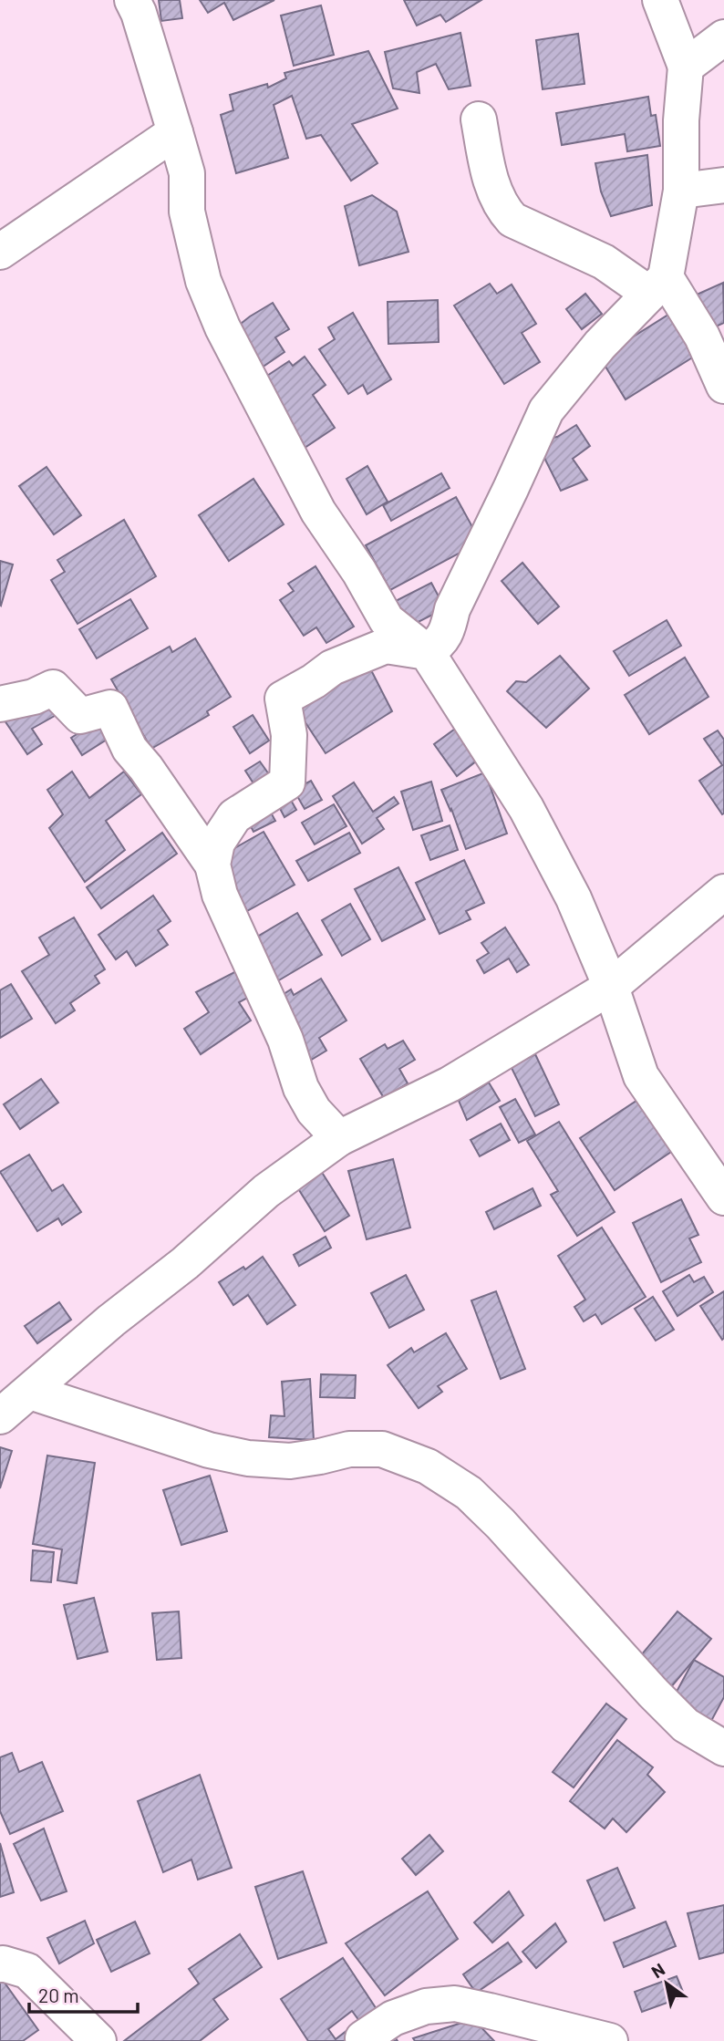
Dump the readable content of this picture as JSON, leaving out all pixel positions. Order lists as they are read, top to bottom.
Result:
{
  "scale_bar": "20 m",
  "north": "top left"
}
